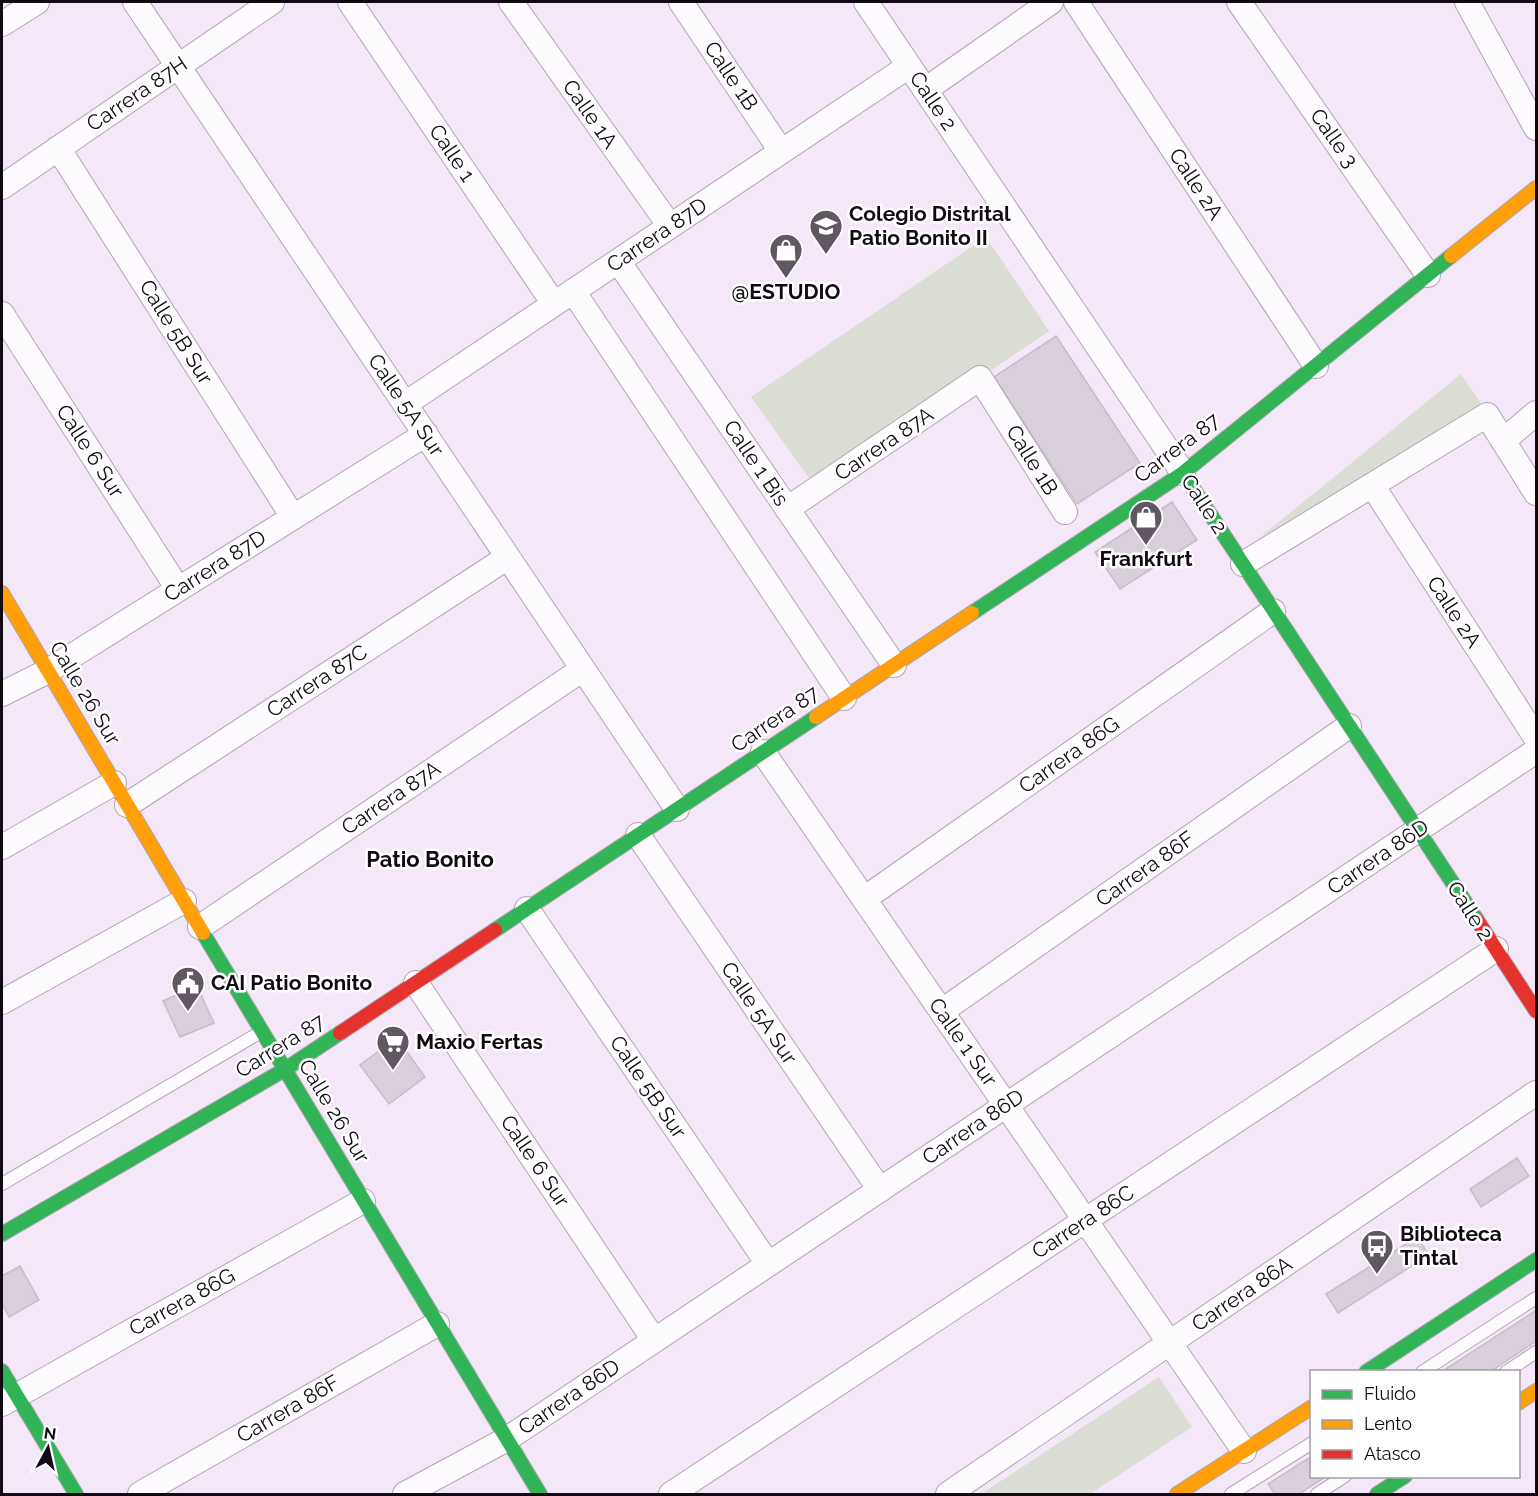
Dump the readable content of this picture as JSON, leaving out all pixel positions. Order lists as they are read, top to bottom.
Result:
{
  "streets": {
    "street": [
      "Calle 1B",
      "Carrera 87H",
      "Calle 2",
      "Calle 1A",
      "Calle 3",
      "Calle 1",
      "Calle 2A",
      "Carrera 87D",
      "Calle 5B Sur",
      "Calle 5A Sur",
      "Carrera 87A",
      "Carrera 87",
      "Calle 6 Sur",
      "Calle 1 Bis",
      "Carrera 87C",
      "Calle 26 Sur",
      "Carrera 86G",
      "Carrera 86D",
      "Carrera 86F",
      "Calle 1 Sur",
      "Carrera 86C",
      "Carrera 86A"
    ]
  },
  "crossings": [
    ["Calle 1B", "Carrera 87D"],
    ["Calle 1B", "Carrera 87A"],
    ["Carrera 87H", "Calle 5B Sur"],
    ["Carrera 87H", "Calle 5A Sur"],
    ["Calle 2", "Carrera 87D"],
    ["Calle 2", "Carrera 87"],
    ["Calle 2", "Carrera 86G"],
    ["Calle 2", "Carrera 86D"],
    ["Calle 2", "Carrera 86F"],
    ["Calle 2", "Carrera 86C"],
    ["Calle 1A", "Carrera 87D"],
    ["Calle 3", "Carrera 87"],
    ["Calle 1", "Carrera 87D"],
    ["Calle 2A", "Carrera 87"],
    ["Carrera 87D", "Calle 5B Sur"],
    ["Carrera 87D", "Calle 5A Sur"],
    ["Carrera 87D", "Calle 6 Sur"],
    ["Carrera 87D", "Calle 1 Bis"],
    ["Carrera 87D", "Calle 26 Sur"],
    ["Calle 5B Sur", "Carrera 87"],
    ["Calle 5B Sur", "Carrera 86D"],
    ["Calle 5A Sur", "Carrera 87A"],
    ["Calle 5A Sur", "Carrera 87"],
    ["Calle 5A Sur", "Carrera 87C"],
    ["Calle 5A Sur", "Carrera 86D"],
    ["Carrera 87A", "Calle 1 Bis"],
    ["Carrera 87A", "Calle 26 Sur"],
    ["Carrera 87", "Calle 6 Sur"],
    ["Carrera 87", "Calle 1 Bis"],
    ["Carrera 87", "Calle 26 Sur"],
    ["Carrera 87", "Calle 1 Sur"],
    ["Calle 6 Sur", "Carrera 86D"],
    ["Carrera 87C", "Calle 26 Sur"],
    ["Calle 26 Sur", "Carrera 86G"],
    ["Calle 26 Sur", "Carrera 86D"],
    ["Calle 26 Sur", "Carrera 86F"],
    ["Carrera 86G", "Calle 1 Sur"],
    ["Carrera 86D", "Calle 1 Sur"],
    ["Carrera 86F", "Calle 1 Sur"],
    ["Calle 1 Sur", "Carrera 86C"],
    ["Calle 1 Sur", "Carrera 86A"]
  ],
  "districts": ["Patio Bonito"],
  "places": {
    "school or university": ["Colegio Distrital Patio Bonito II"],
    "shop": ["@ESTUDIO", "Frankfurt"],
    "public building": ["CAI Patio Bonito"],
    "supermarket": ["Maxio Fertas"],
    "bus stop": ["Biblioteca Tintal"]
  },
  "legend": ["Fluido", "Lento", "Atasco"],
  "north": "top"
}
